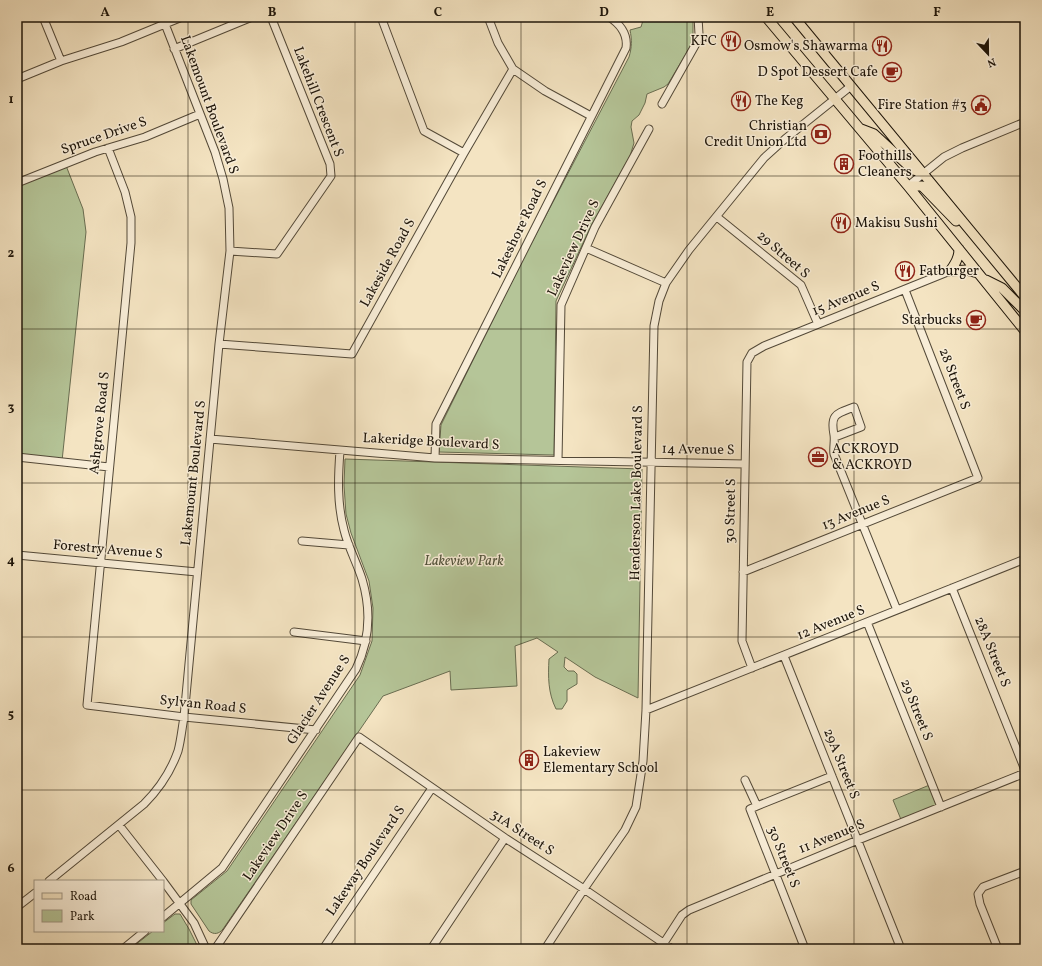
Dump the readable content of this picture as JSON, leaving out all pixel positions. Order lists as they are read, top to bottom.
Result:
{
  "streets": {
    "street": [
      "Lakehill Crescent S",
      "Lakemount Boulevard S",
      "Spruce Drive S",
      "Lakeshore Road S",
      "Lakeview Drive S",
      "29 Street S",
      "Lakeside Road S",
      "15 Avenue S",
      "28 Street S",
      "Ashgrove Road S",
      "Lakeridge Boulevard S",
      "14 Avenue S",
      "Henderson Lake Boulevard S",
      "30 Street S",
      "13 Avenue S",
      "Forestry Avenue S",
      "12 Avenue S",
      "28A Street S",
      "Glacier Avenue S",
      "Sylvan Road S",
      "29A Street S",
      "31A Street S",
      "11 Avenue S",
      "Lakeway Boulevard S"
    ]
  },
  "crossings": [
    ["Lakehill Crescent S", "Lakemount Boulevard S"],
    ["Lakemount Boulevard S", "Spruce Drive S"],
    ["Lakemount Boulevard S", "Lakeside Road S"],
    ["Lakemount Boulevard S", "Lakeridge Boulevard S"],
    ["Lakemount Boulevard S", "Forestry Avenue S"],
    ["Lakemount Boulevard S", "Sylvan Road S"],
    ["Spruce Drive S", "Ashgrove Road S"],
    ["Lakeshore Road S", "Lakeridge Boulevard S"],
    ["Lakeview Drive S", "Lakeridge Boulevard S"],
    ["Lakeview Drive S", "31A Street S"],
    ["29 Street S", "15 Avenue S"],
    ["29 Street S", "Henderson Lake Boulevard S"],
    ["29 Street S", "12 Avenue S"],
    ["29 Street S", "11 Avenue S"],
    ["15 Avenue S", "28 Street S"],
    ["15 Avenue S", "30 Street S"],
    ["28 Street S", "13 Avenue S"],
    ["Ashgrove Road S", "Forestry Avenue S"],
    ["Ashgrove Road S", "Sylvan Road S"],
    ["Lakeridge Boulevard S", "14 Avenue S"],
    ["Lakeridge Boulevard S", "Henderson Lake Boulevard S"],
    ["Lakeridge Boulevard S", "Glacier Avenue S"],
    ["14 Avenue S", "Henderson Lake Boulevard S"],
    ["14 Avenue S", "30 Street S"],
    ["Henderson Lake Boulevard S", "12 Avenue S"],
    ["Henderson Lake Boulevard S", "31A Street S"],
    ["30 Street S", "13 Avenue S"],
    ["30 Street S", "12 Avenue S"],
    ["30 Street S", "11 Avenue S"],
    ["12 Avenue S", "28A Street S"],
    ["12 Avenue S", "29A Street S"],
    ["Glacier Avenue S", "Sylvan Road S"],
    ["29A Street S", "11 Avenue S"],
    ["31A Street S", "11 Avenue S"],
    ["31A Street S", "Lakeway Boulevard S"]
  ],
  "parks": ["Lakeview Park"],
  "places": {
    "restaurant": [
      "KFC",
      "Osmow's Shawarma",
      "The Keg",
      "Makisu Sushi",
      "Fatburger"
    ],
    "cafe": ["D Spot Dessert Cafe", "Starbucks"],
    "public building": ["Fire Station #3"],
    "bank": ["Christian Credit Union Ltd"],
    "building": ["Foothills Cleaners", "Lakeview Elementary School"],
    "office": ["ACKROYD & ACKROYD"]
  },
  "legend": ["Road", "Park"],
  "north": "bottom",
  "grid": {
    "columns": [
      "A",
      "B",
      "C",
      "D",
      "E",
      "F"
    ],
    "rows": [
      "1",
      "2",
      "3",
      "4",
      "5",
      "6"
    ]
  }
}
